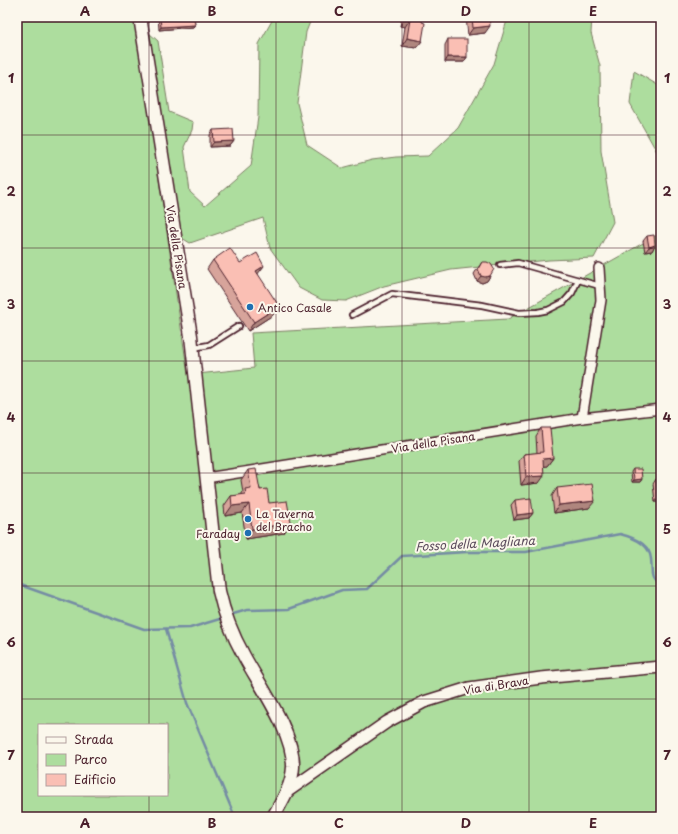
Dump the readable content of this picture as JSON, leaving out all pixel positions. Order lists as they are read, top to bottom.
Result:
{
  "streets": {
    "main road": ["Via della Pisana"],
    "street": ["Via di Brava"]
  },
  "crossings": [
    ["Via della Pisana", "Via di Brava"]
  ],
  "water": ["Fosso della Magliana"],
  "places": ["Antico Casale", "La Taverna del Bracho", "Faraday"],
  "legend": ["Strada", "Parco", "Edificio"],
  "grid": {
    "columns": [
      "A",
      "B",
      "C",
      "D",
      "E"
    ],
    "rows": [
      "1",
      "2",
      "3",
      "4",
      "5",
      "6",
      "7"
    ]
  }
}
